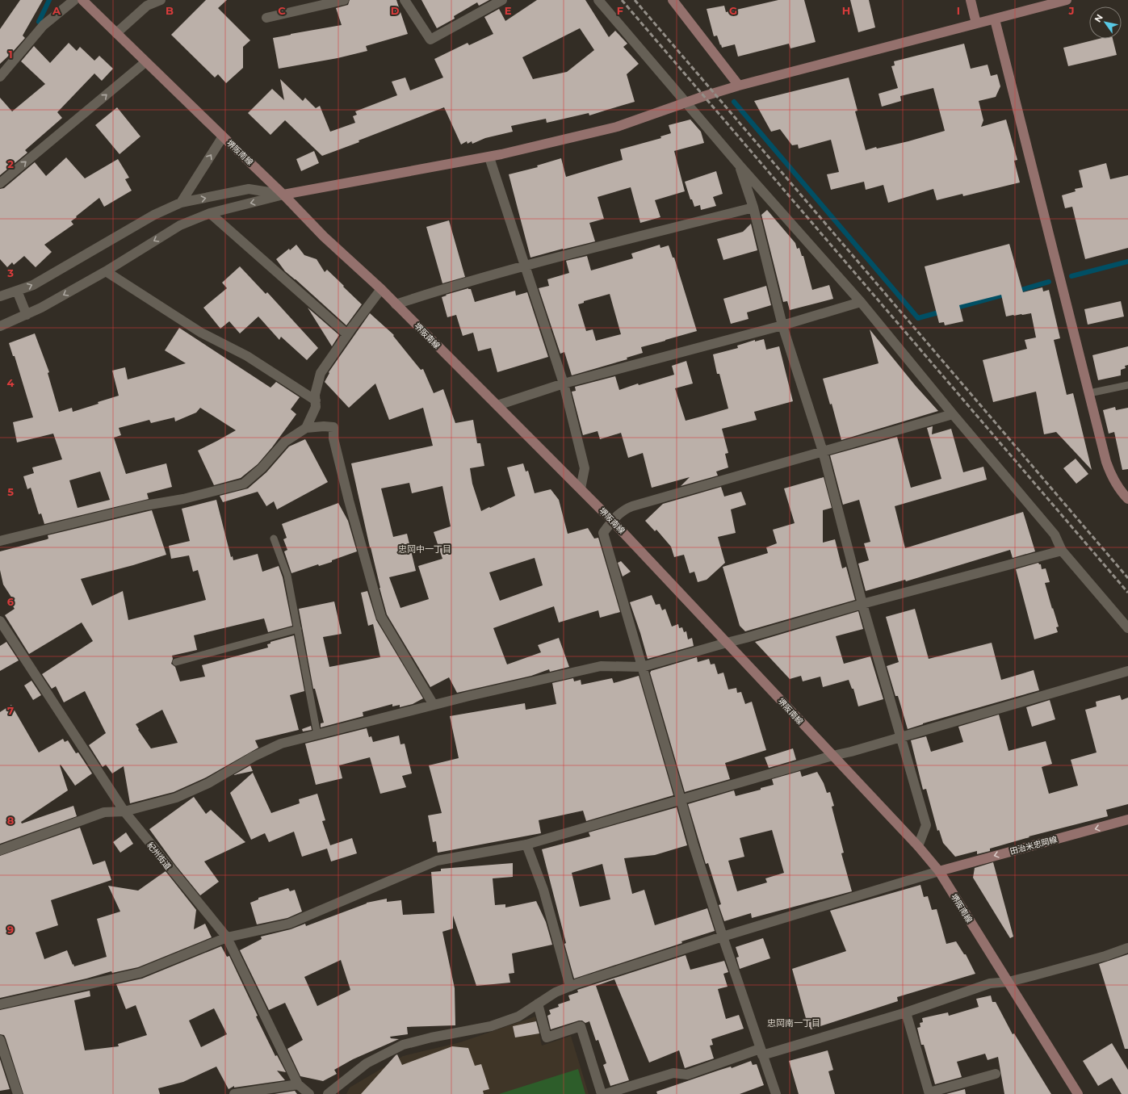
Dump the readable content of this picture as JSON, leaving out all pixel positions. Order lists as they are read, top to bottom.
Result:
{
  "streets": {
    "main road": ["堺阪南線", "田治米忠岡線"],
    "street": ["紀州街道"]
  },
  "crossings": [
    ["堺阪南線", "田治米忠岡線"]
  ],
  "one_way": ["田治米忠岡線"],
  "districts": ["忠岡中一丁目", "忠岡南一丁目"],
  "north": "top left",
  "grid": {
    "columns": [
      "A",
      "B",
      "C",
      "D",
      "E",
      "F",
      "G",
      "H",
      "I",
      "J"
    ],
    "rows": [
      "1",
      "2",
      "3",
      "4",
      "5",
      "6",
      "7",
      "8",
      "9"
    ]
  }
}
